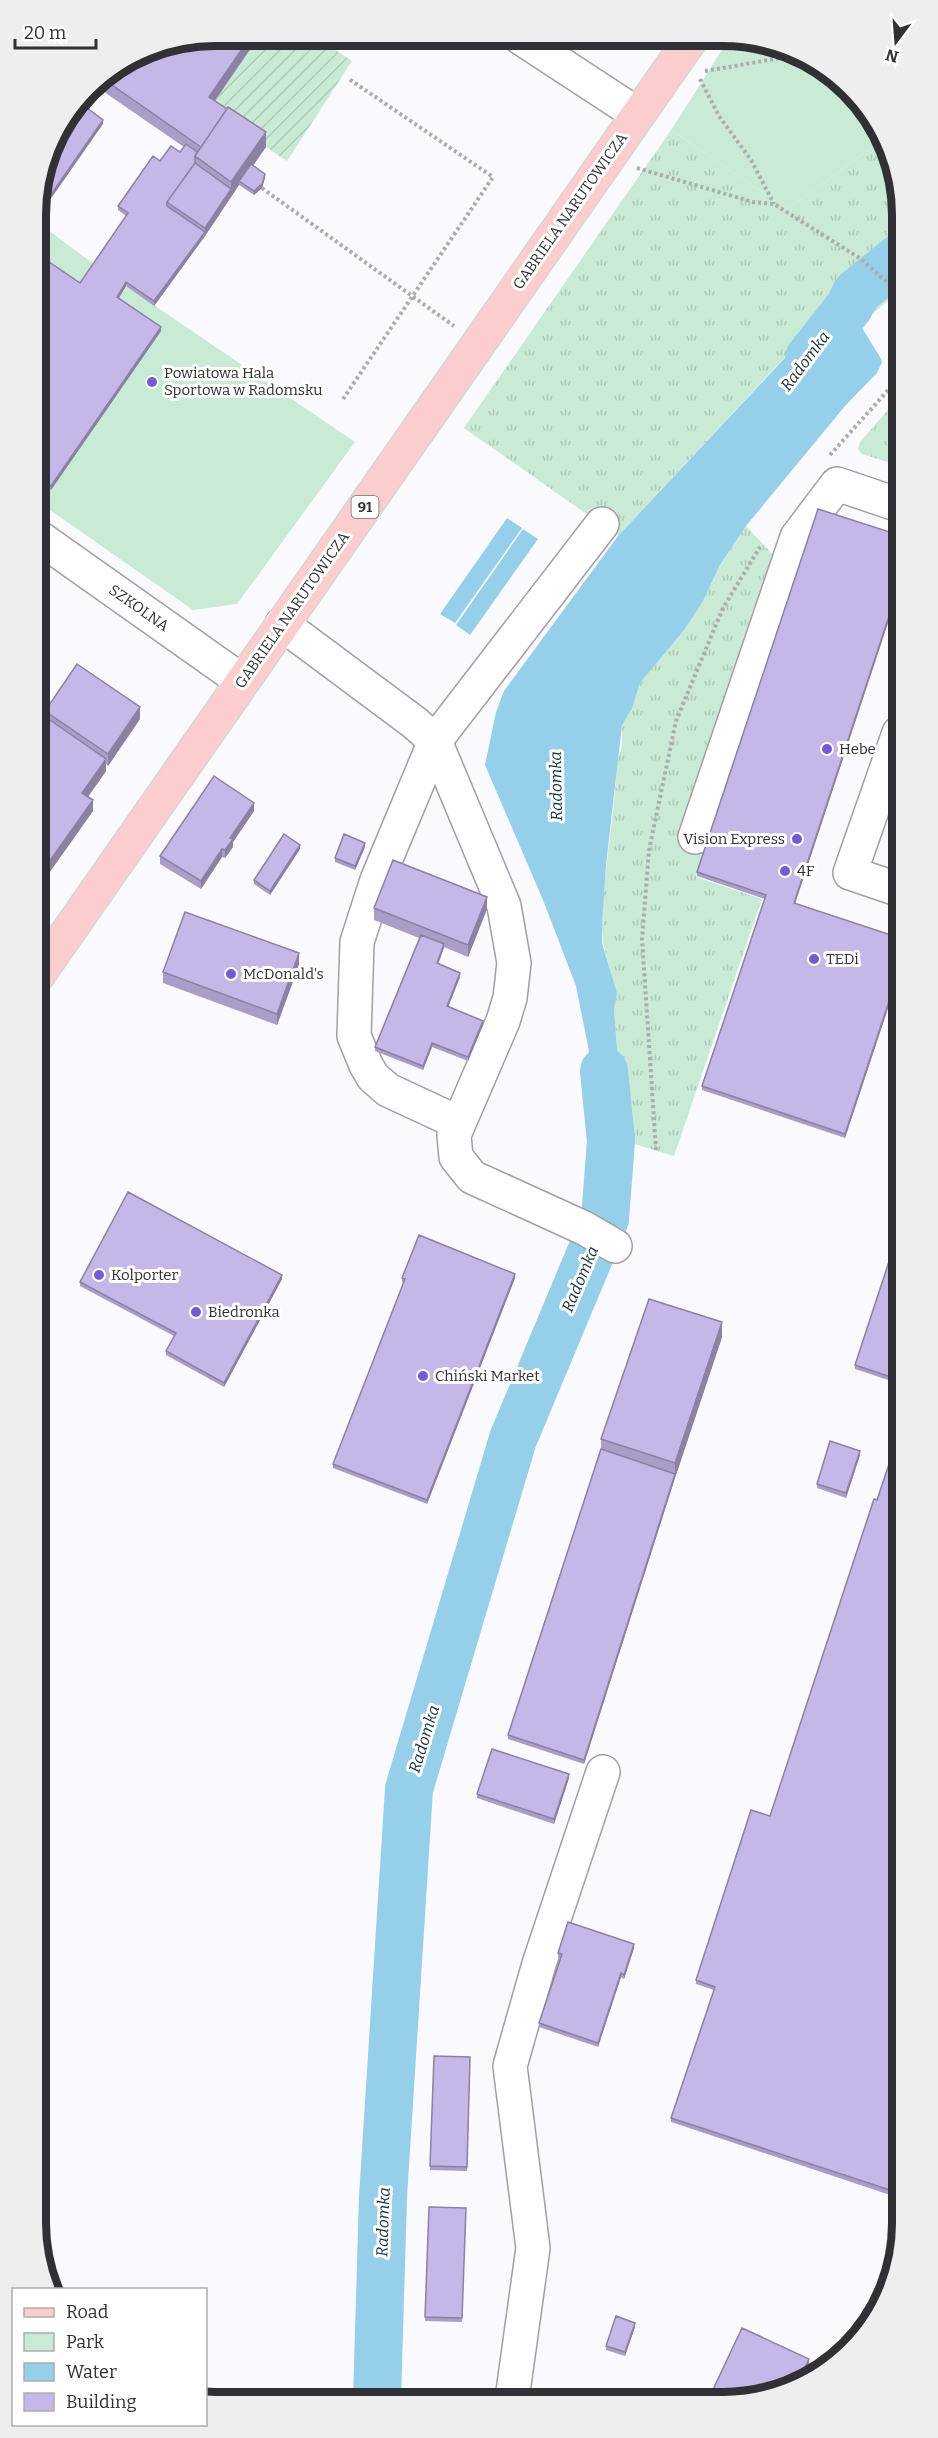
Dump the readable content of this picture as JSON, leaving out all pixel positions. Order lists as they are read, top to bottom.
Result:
{
  "streets": {
    "main road": ["GABRIELA NARUTOWICZA", "91"],
    "street": ["SZKOLNA"]
  },
  "crossings": [
    ["GABRIELA NARUTOWICZA", "SZKOLNA"]
  ],
  "water": ["Radomka"],
  "places": [
    "Powiatowa Hala Sportowa w Radomsku",
    "Hebe",
    "Vision Express",
    "4F",
    "TEDi",
    "McDonald's",
    "Kolporter",
    "Biedronka",
    "Chiński Market"
  ],
  "legend": [
    "Road",
    "Park",
    "Water",
    "Building"
  ],
  "scale_bar": "20 m",
  "north": "bottom"
}
